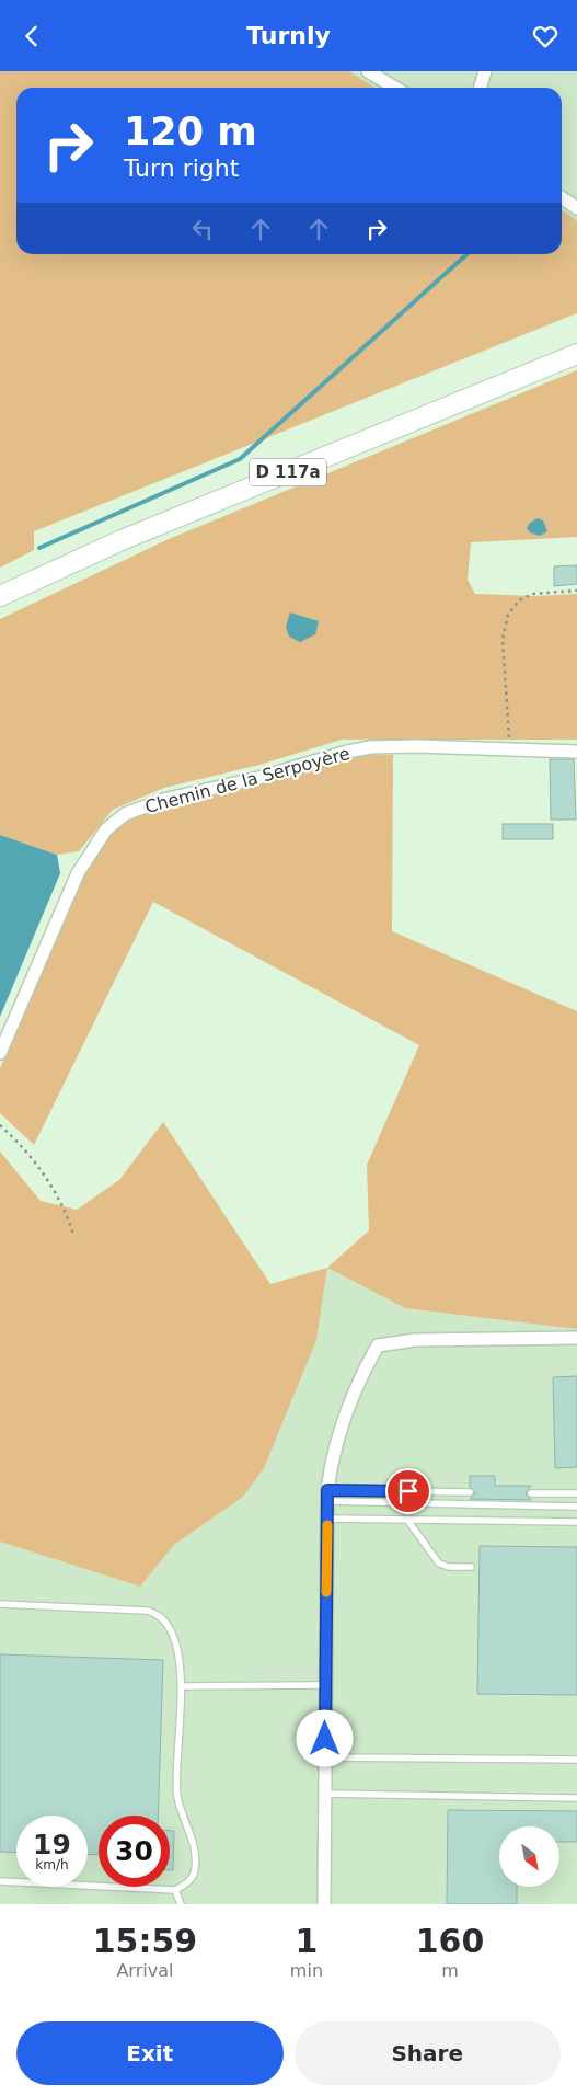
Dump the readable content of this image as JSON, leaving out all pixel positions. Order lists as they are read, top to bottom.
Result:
{
  "streets": {
    "main road": ["D 117a"],
    "street": ["Chemin de la Serpoyère"]
  },
  "north": "bottom right",
  "page": {
    "header": "Turnly",
    "turn": ["120 m", "Turn right"],
    "speed": "19 km/h",
    "limit": "30",
    "eta": [
      "15:59",
      "Arrival",
      "1",
      "min",
      "160",
      "m"
    ],
    "buttons": ["Exit", "Share"]
  }
}
